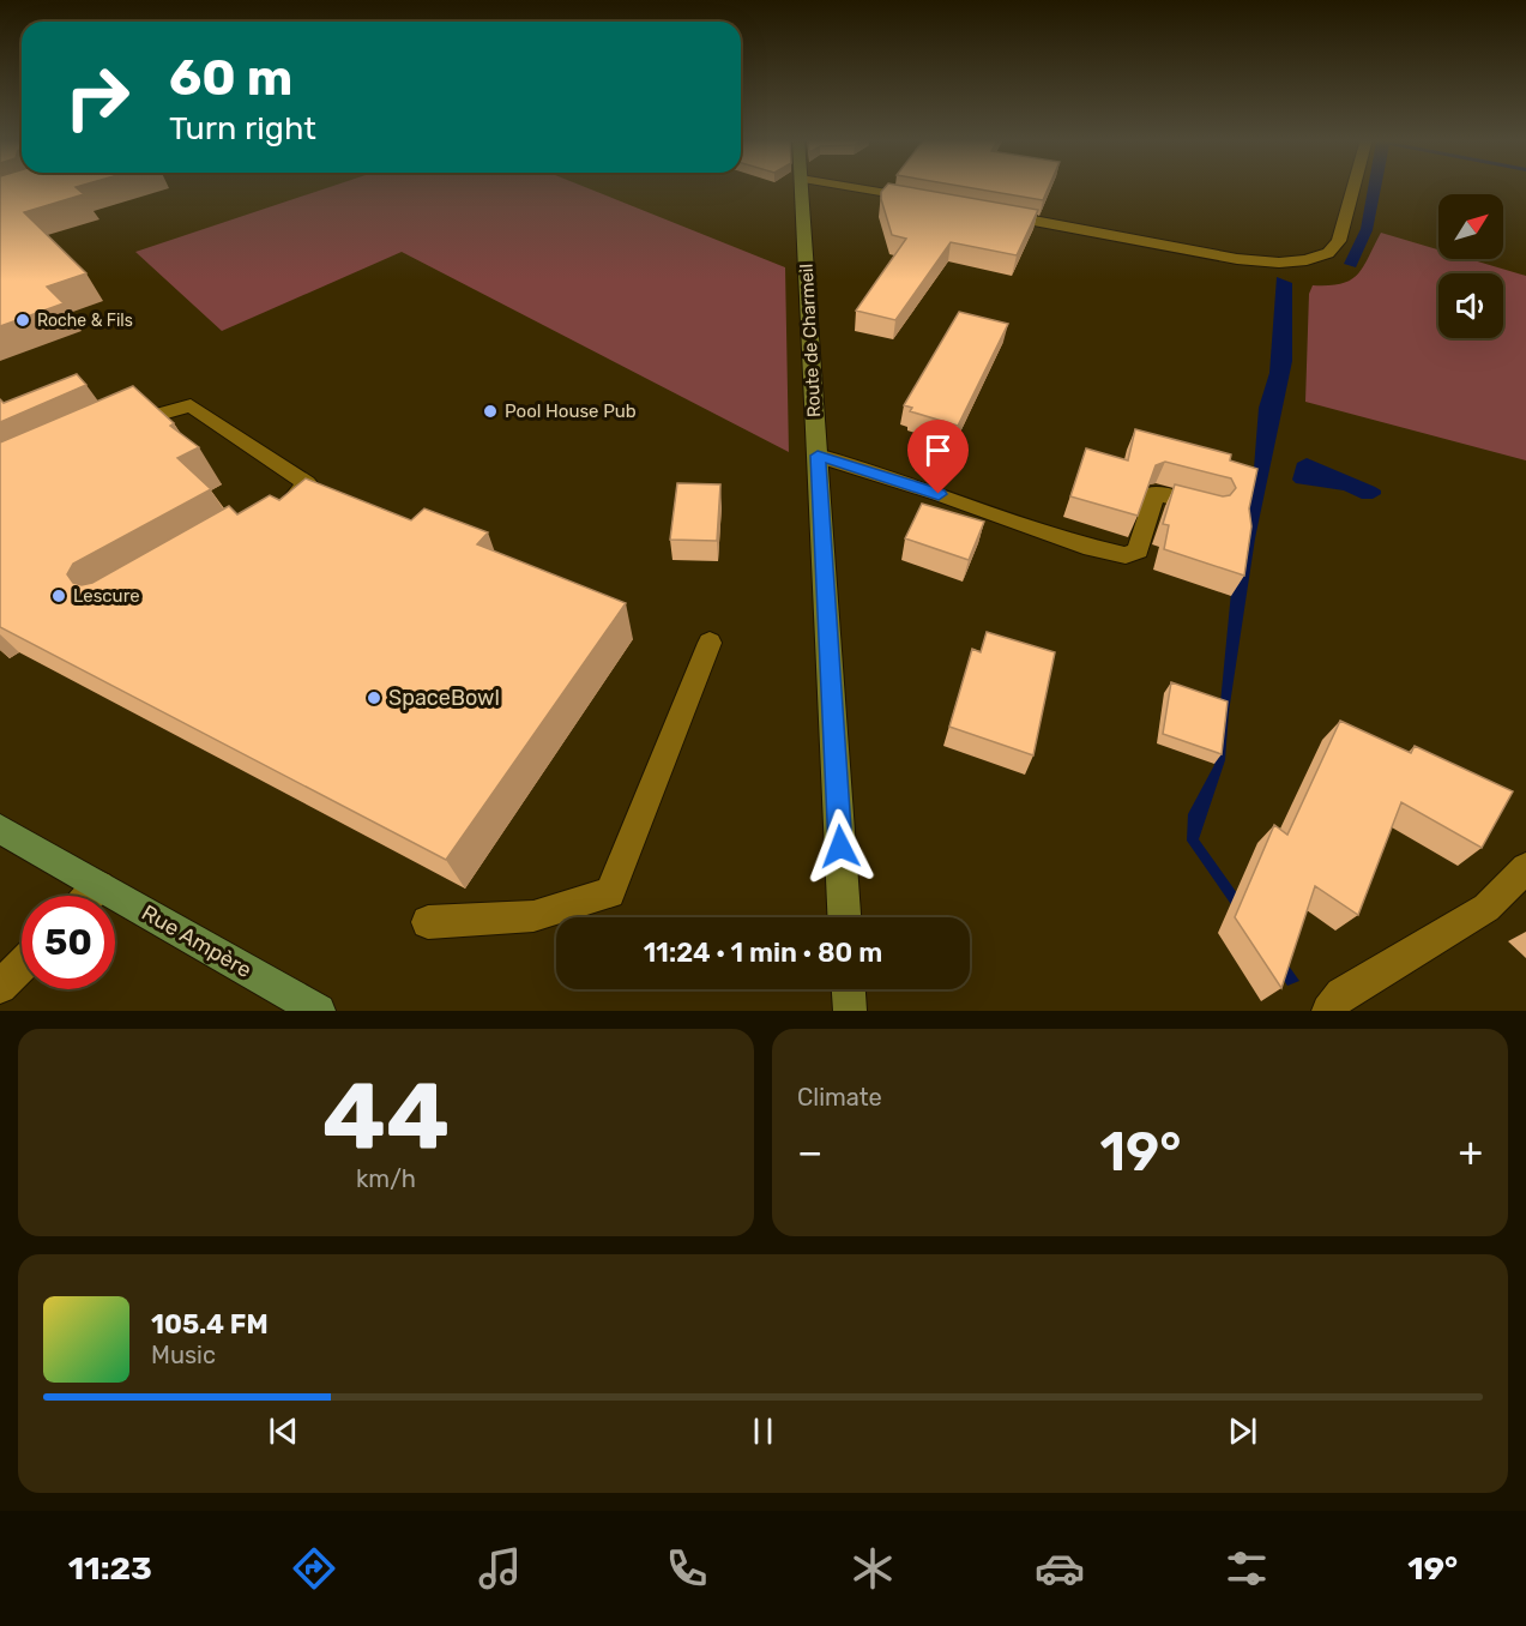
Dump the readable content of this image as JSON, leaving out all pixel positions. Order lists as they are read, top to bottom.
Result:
{
  "streets": {
    "main road": ["Route de Charmeil", "Rue Ampère"]
  },
  "places": [
    "Roche & Fils",
    "Pool House Pub",
    "Lescure",
    "SpaceBowl"
  ],
  "north": "top right",
  "page": {
    "turn": ["60 m", "Turn right"],
    "limit": "50",
    "trip": "11:24 · 1 min · 80 m",
    "tile": [
      ["44", "km/h"],
      "Climate"
    ],
    "heat": ["−", "19°", "+"],
    "song": ["105.4 FM", "Music"],
    "tabs": ["11:23", "19°"]
  }
}
